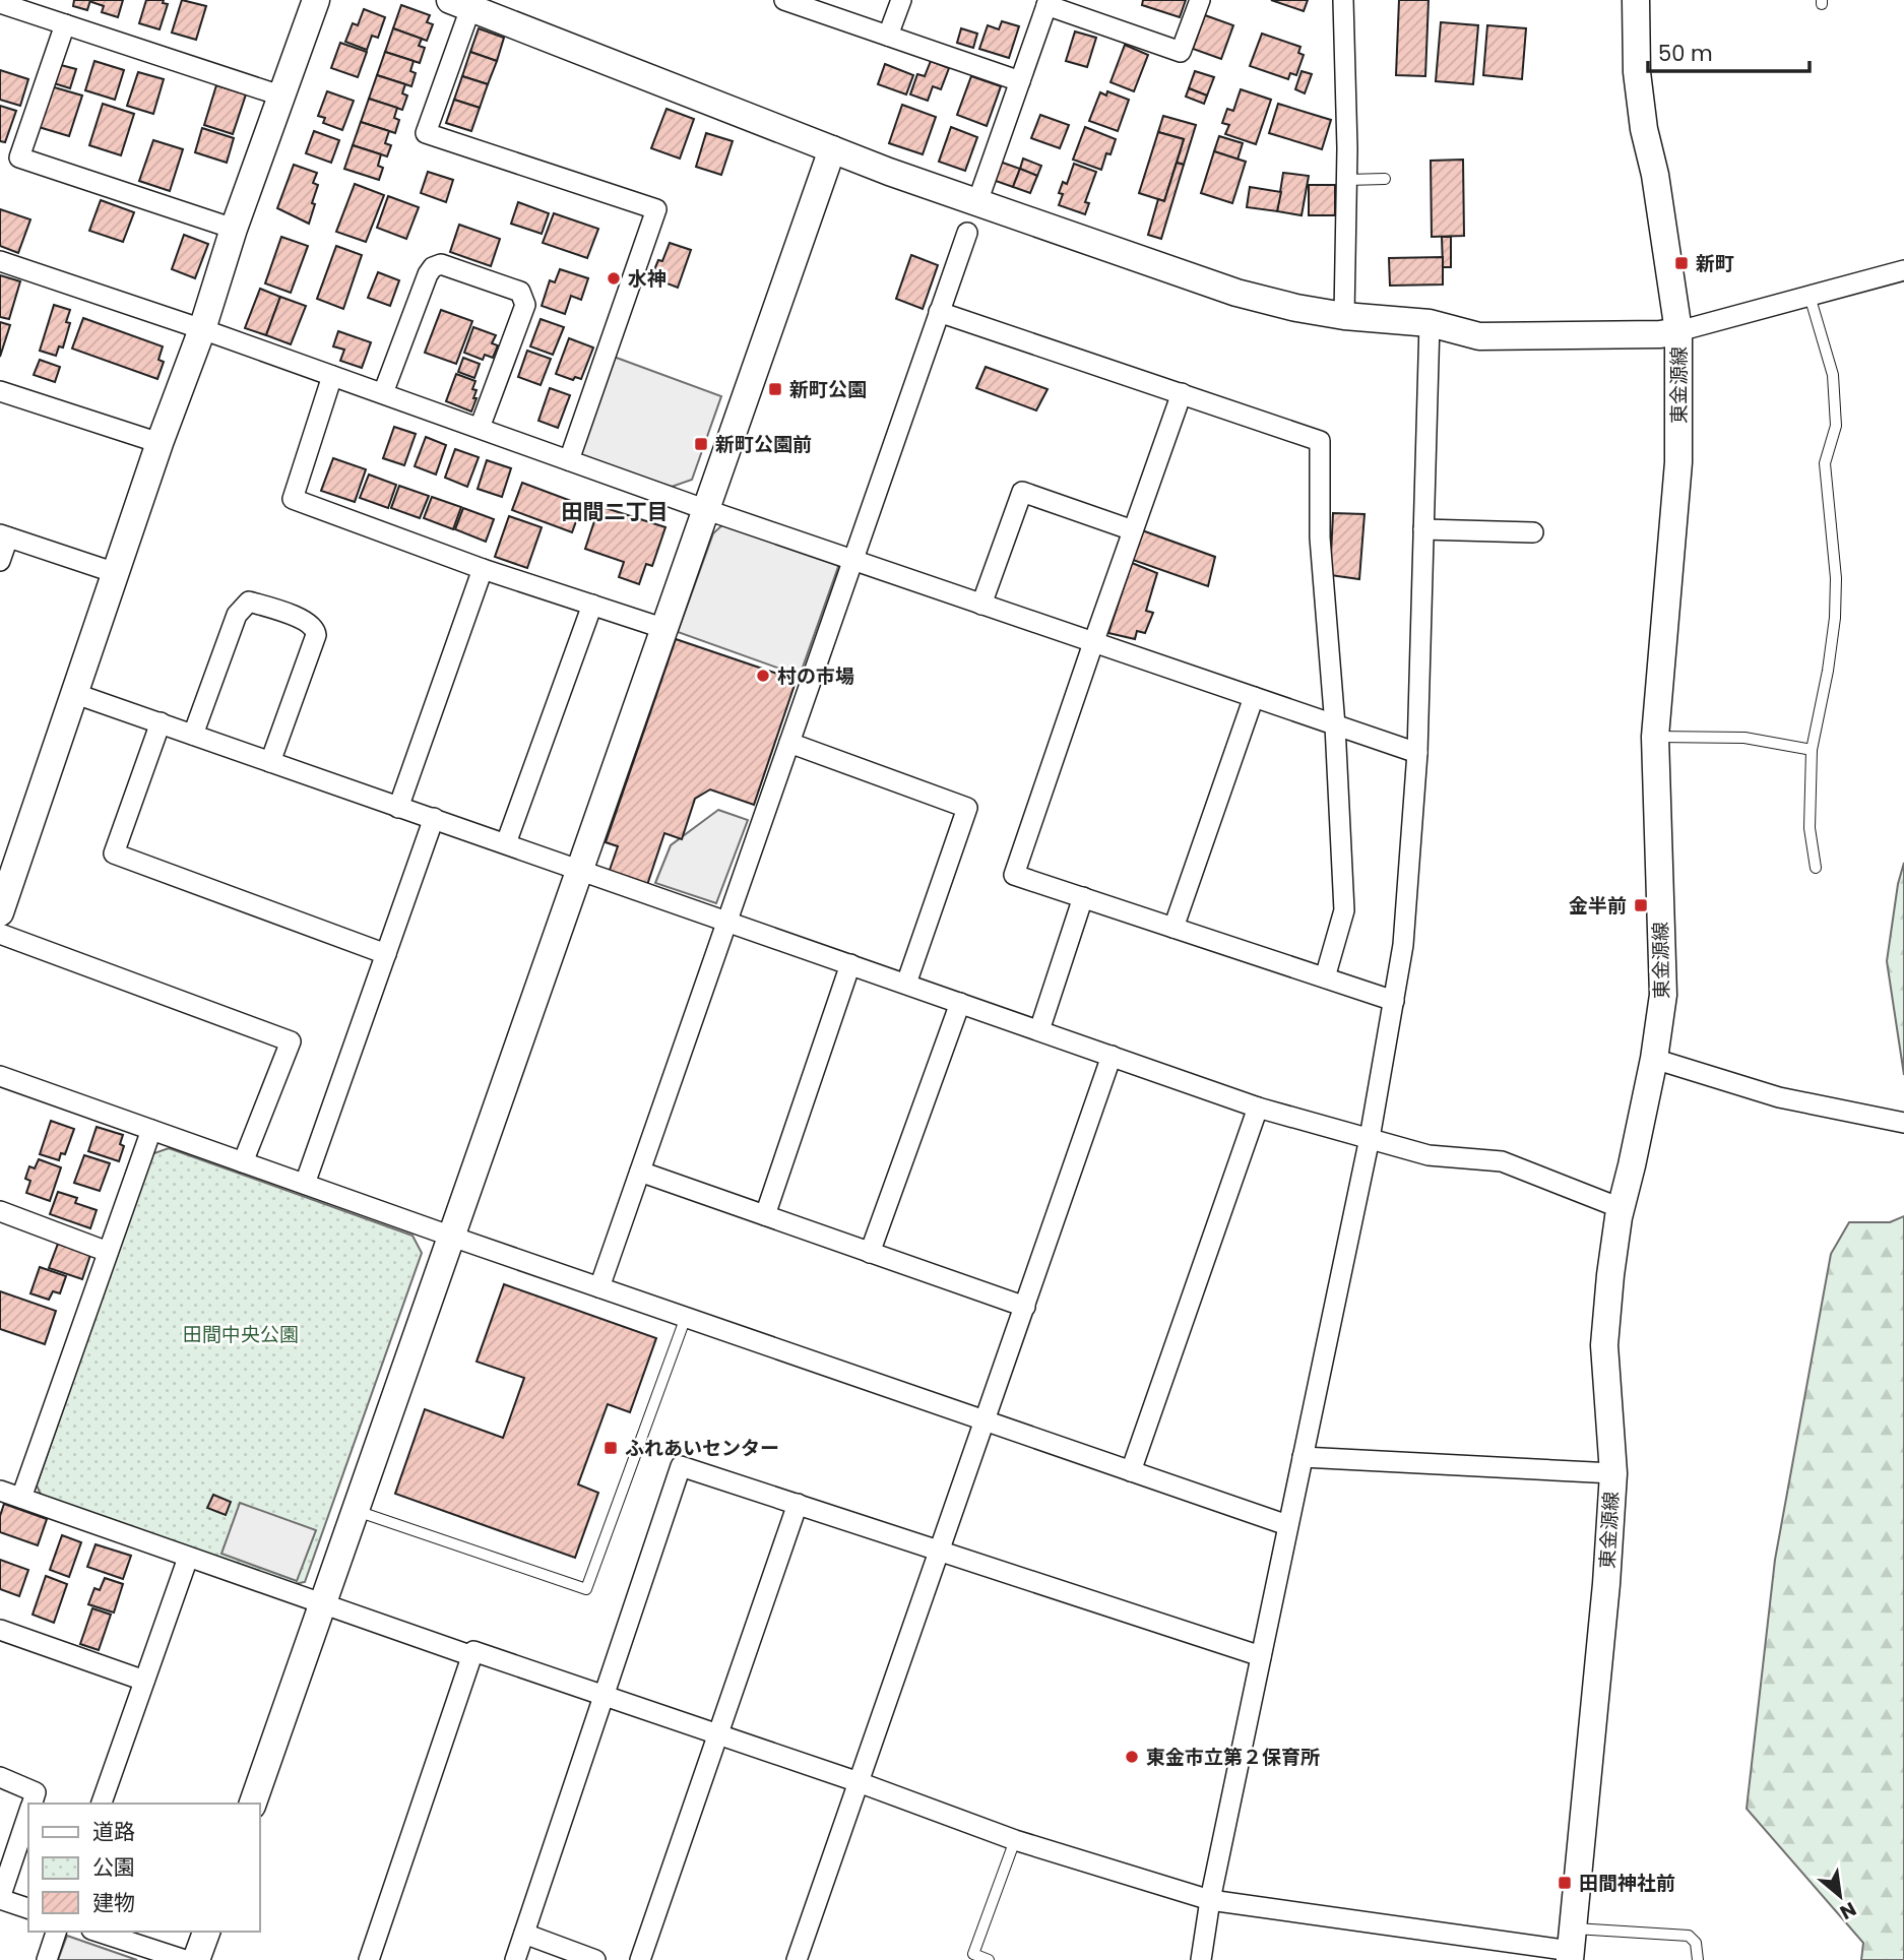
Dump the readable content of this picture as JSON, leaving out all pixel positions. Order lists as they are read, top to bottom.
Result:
{
  "streets": {
    "street": ["東金源線"]
  },
  "districts": ["田間二丁目"],
  "parks": ["田間中央公園"],
  "places": {
    "transit": [
      "新町",
      "新町公園",
      "新町公園前",
      "金半前",
      "ふれあいセンター",
      "田間神社前"
    ],
    "other": ["水神", "村の市場", "東金市立第２保育所"]
  },
  "legend": ["道路", "公園", "建物"],
  "scale_bar": "50 m",
  "north": "bottom right"
}
